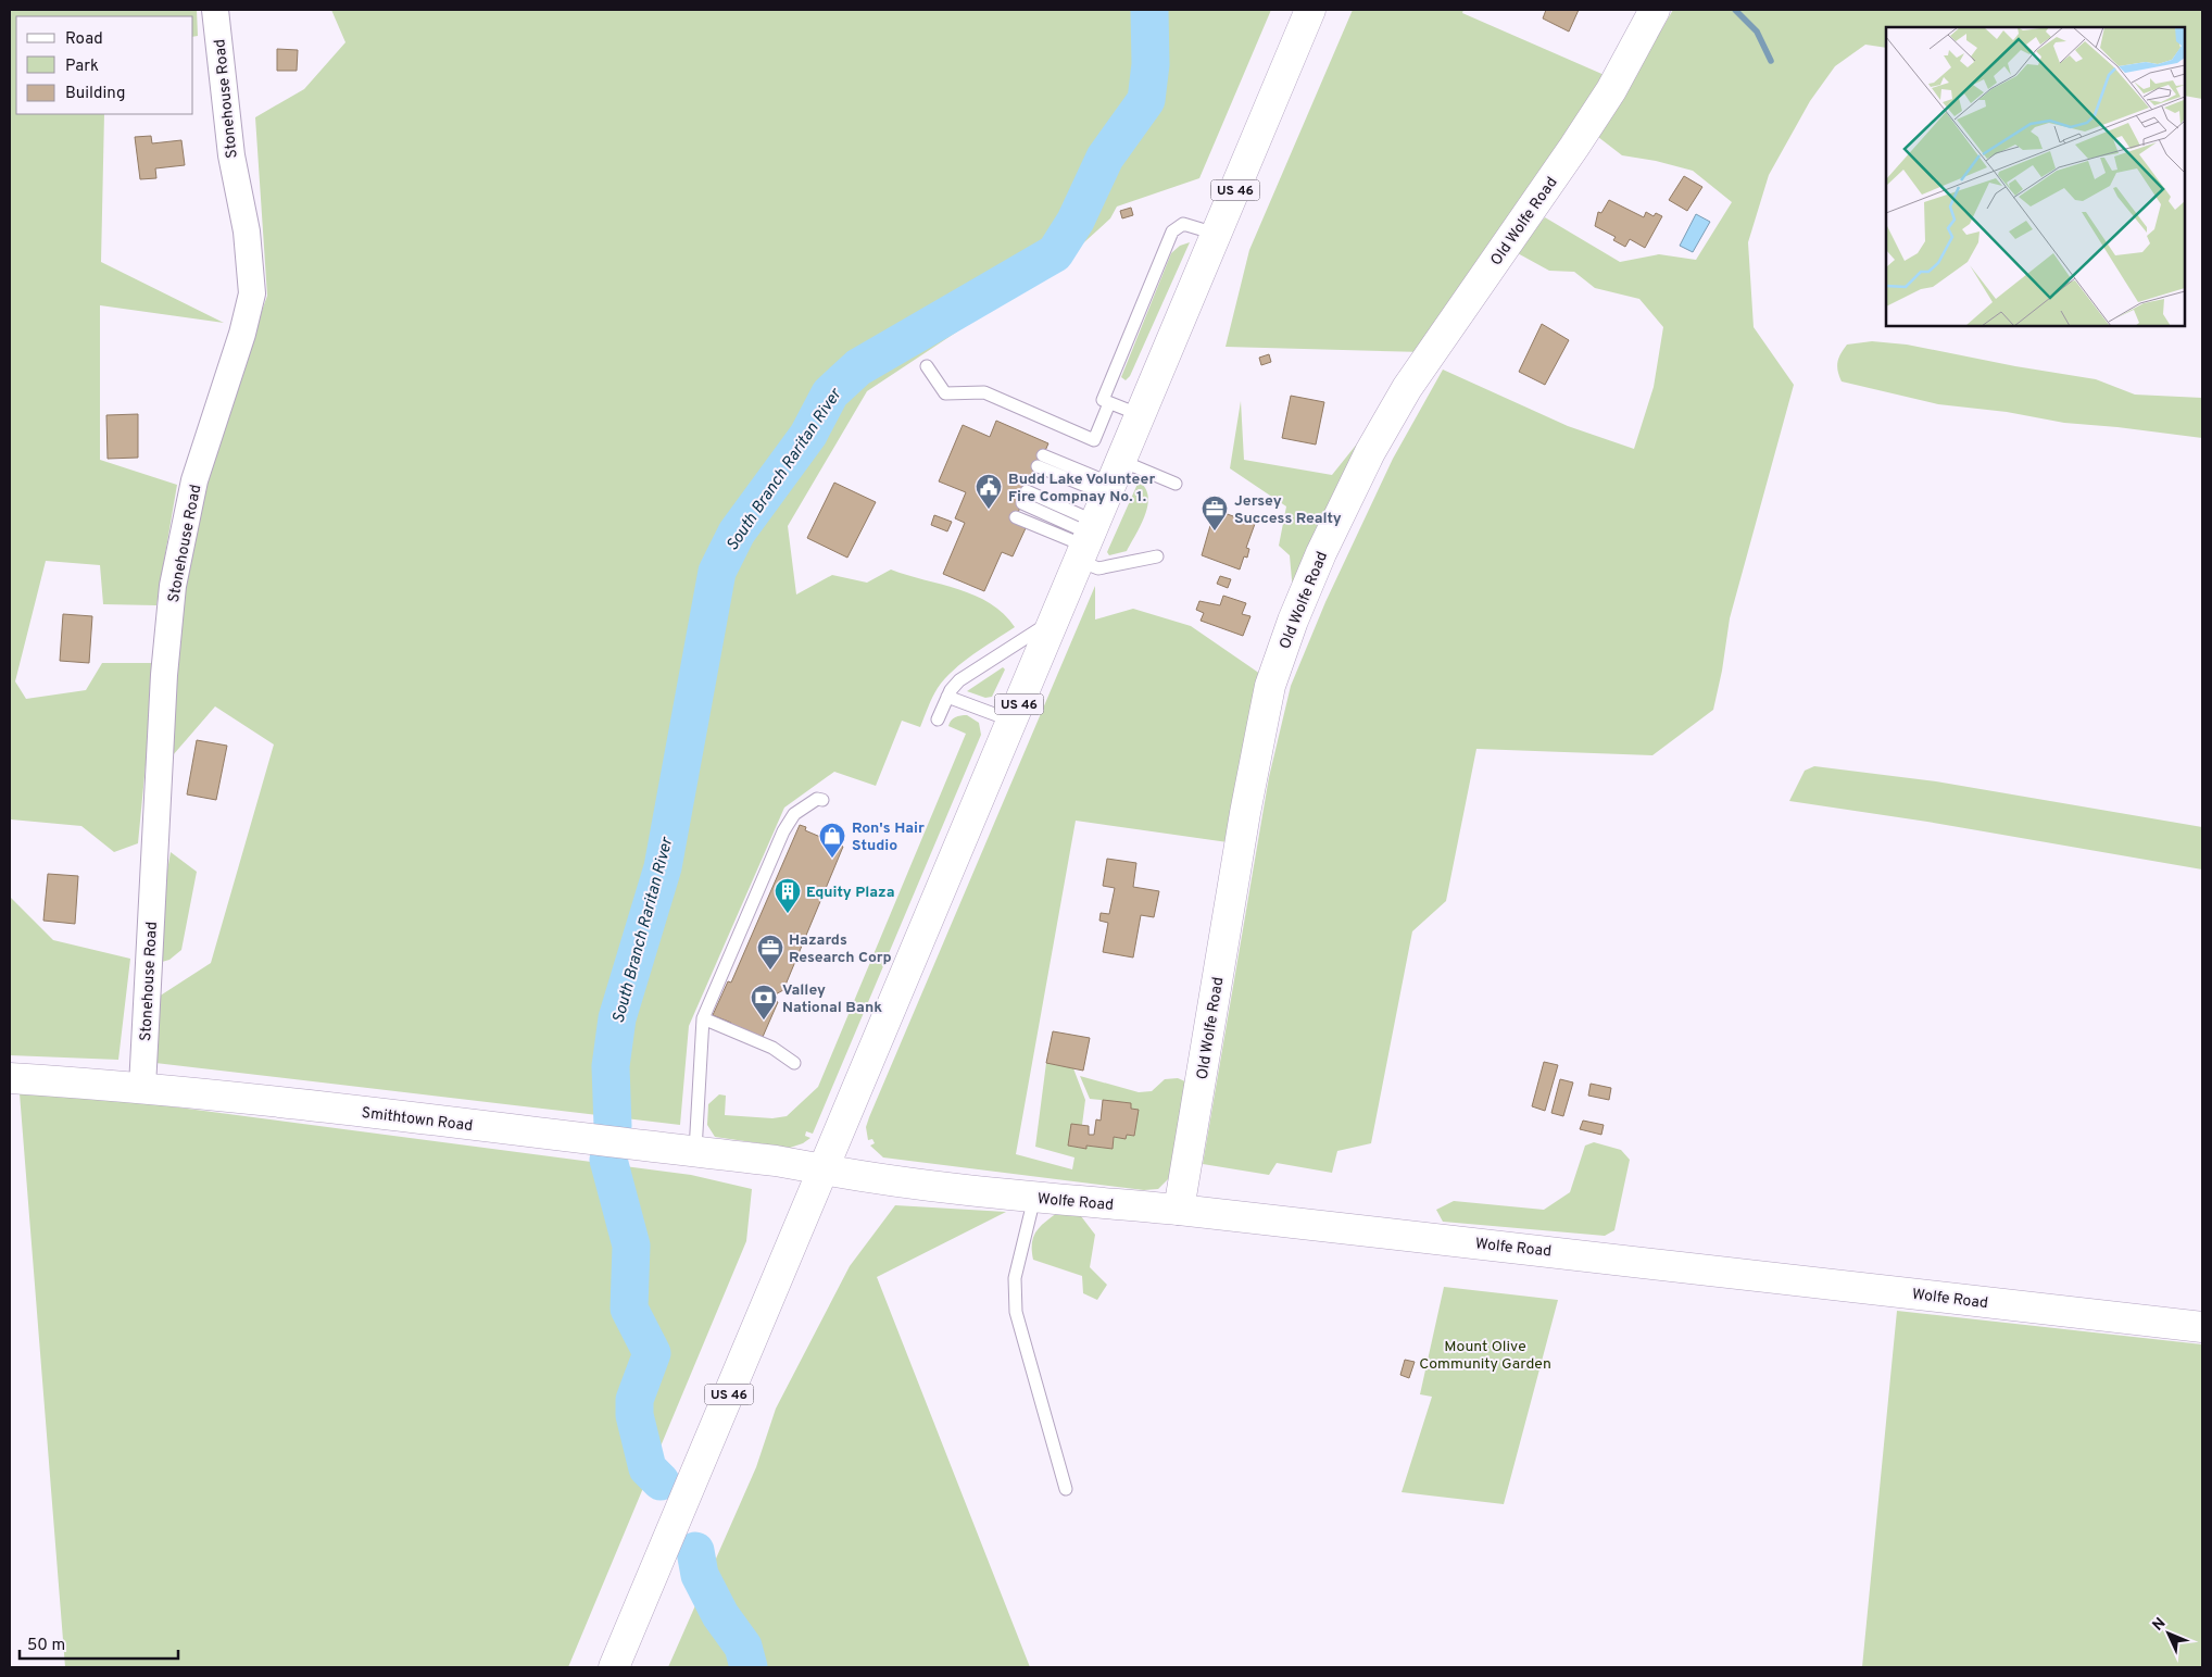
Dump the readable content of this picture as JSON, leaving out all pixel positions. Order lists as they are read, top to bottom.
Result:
{
  "streets": {
    "main road": [
      "US 46",
      "Old Wolfe Road",
      "Smithtown Road",
      "Wolfe Road"
    ],
    "street": ["Stonehouse Road"]
  },
  "crossings": [
    ["Stonehouse Road", "Smithtown Road"],
    ["US 46", "Smithtown Road"],
    ["US 46", "Wolfe Road"],
    ["Old Wolfe Road", "Wolfe Road"],
    ["Smithtown Road", "Wolfe Road"]
  ],
  "water": ["South Branch Raritan River"],
  "parks": ["Mount Olive Community Garden"],
  "places": {
    "public building": ["Budd Lake Volunteer Fire Compnay No. 1."],
    "office": ["Jersey Success Realty", "Hazards Research Corp"],
    "shop": ["Ron's Hair Studio"],
    "building": ["Equity Plaza"],
    "bank": ["Valley National Bank"]
  },
  "legend": ["Road", "Park", "Building"],
  "scale_bar": "50 m",
  "north": "top left"
}
